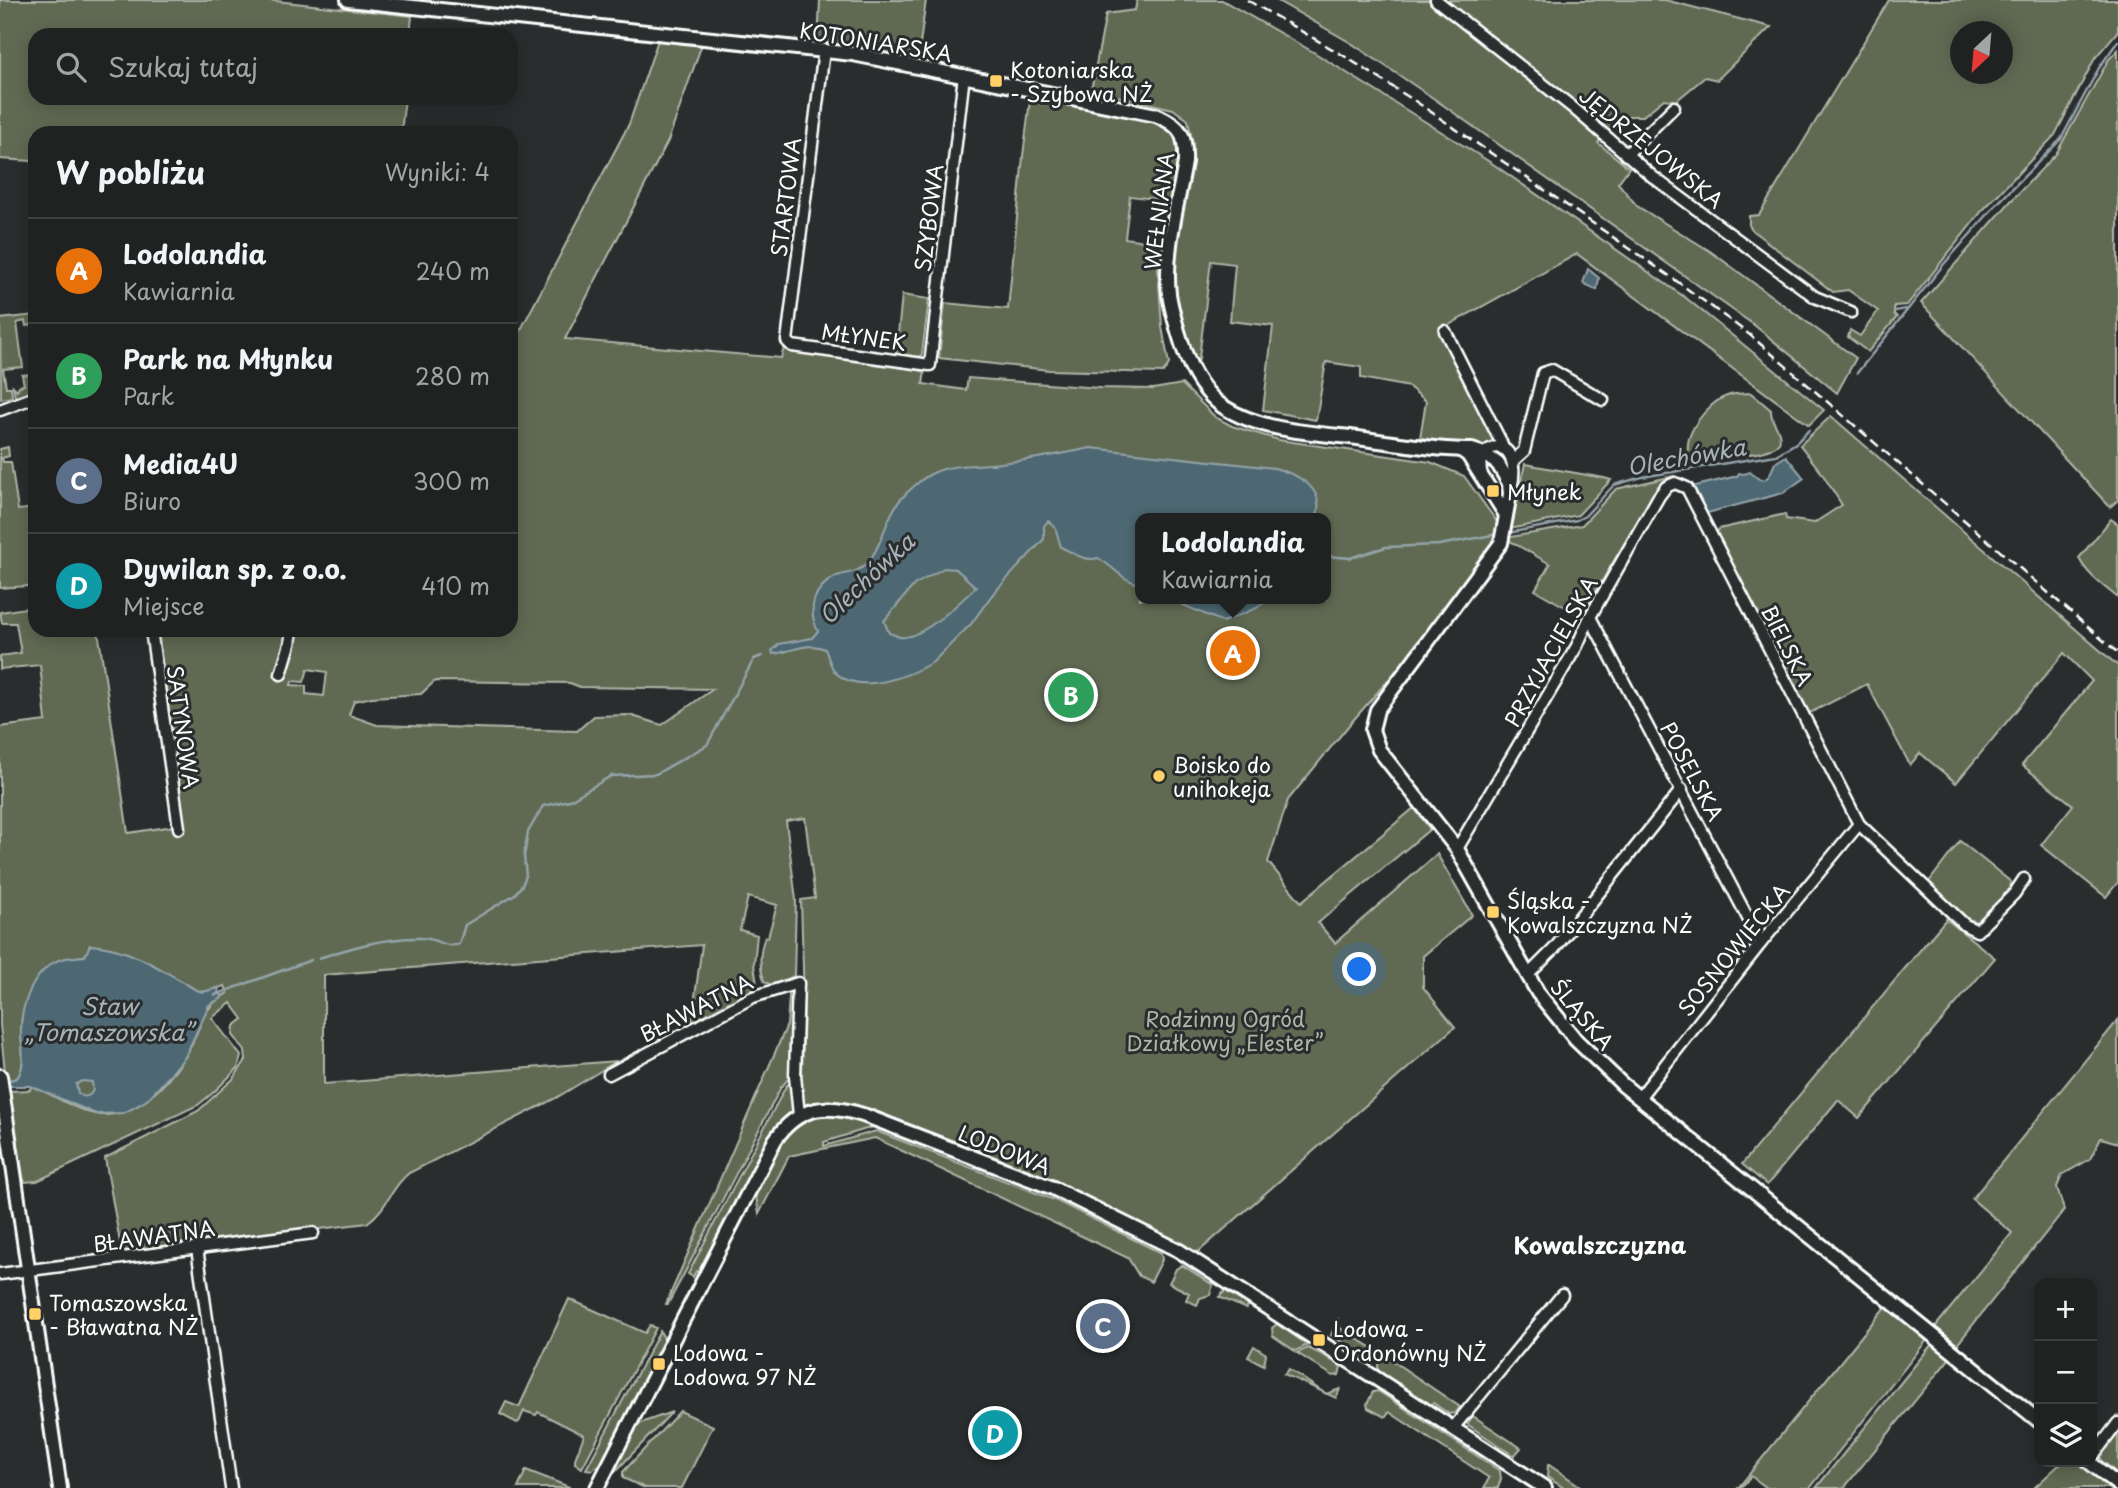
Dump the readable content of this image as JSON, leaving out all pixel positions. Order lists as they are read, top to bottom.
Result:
{
  "streets": {
    "street": [
      "KOTONIARSKA",
      "JĘDRZEJOWSKA",
      "STARTOWA",
      "WEŁNIANA",
      "SZYBOWA",
      "MŁYNEK",
      "BIELSKA",
      "PRZYJACIELSKA",
      "SATYNOWA",
      "POSELSKA",
      "SOSNOWIECKA",
      "BŁAWATNA",
      "ŚLĄSKA",
      "LODOWA"
    ]
  },
  "crossings": [
    ["KOTONIARSKA", "STARTOWA"],
    ["KOTONIARSKA", "WEŁNIANA"],
    ["KOTONIARSKA", "SZYBOWA"],
    ["STARTOWA", "MŁYNEK"],
    ["SZYBOWA", "MŁYNEK"],
    ["BIELSKA", "PRZYJACIELSKA"],
    ["BIELSKA", "SOSNOWIECKA"],
    ["PRZYJACIELSKA", "POSELSKA"],
    ["PRZYJACIELSKA", "ŚLĄSKA"],
    ["POSELSKA", "SOSNOWIECKA"],
    ["SOSNOWIECKA", "ŚLĄSKA"],
    ["BŁAWATNA", "LODOWA"]
  ],
  "districts": ["Kowalszczyzna"],
  "water": ["Olechówka", "Staw „Tomaszowska”"],
  "parks": ["Rodzinny Ogród Działkowy „Elester”"],
  "places": {
    "transit": [
      "Kotoniarska - Szybowa NŻ",
      "Młynek",
      "Śląska - Kowalszczyzna NŻ",
      "Tomaszowska - Bławatna NŻ",
      "Lodowa - Ordonówny NŻ",
      "Lodowa - Lodowa 97 NŻ"
    ],
    "other": ["Boisko do unihokeja"]
  },
  "north": "bottom left",
  "page": {
    "search": "Szukaj tutaj",
    "heading": ["W pobliżu", "Wyniki: 4"],
    "list": [
      {
        "mark": "A",
        "name": "Lodolandia",
        "note": "Kawiarnia",
        "value": "240 m"
      },
      {
        "mark": "B",
        "name": "Park na Młynku",
        "note": "Park",
        "value": "280 m"
      },
      {
        "mark": "C",
        "name": "Media4U",
        "note": "Biuro",
        "value": "300 m"
      },
      {
        "mark": "D",
        "name": "Dywilan sp. z o.o.",
        "note": "Miejsce",
        "value": "410 m"
      }
    ],
    "popup": ["Lodolandia", "Kawiarnia"],
    "pins": [
      "A",
      "B",
      "C",
      "D"
    ],
    "map_buttons": ["+", "−"]
  }
}
